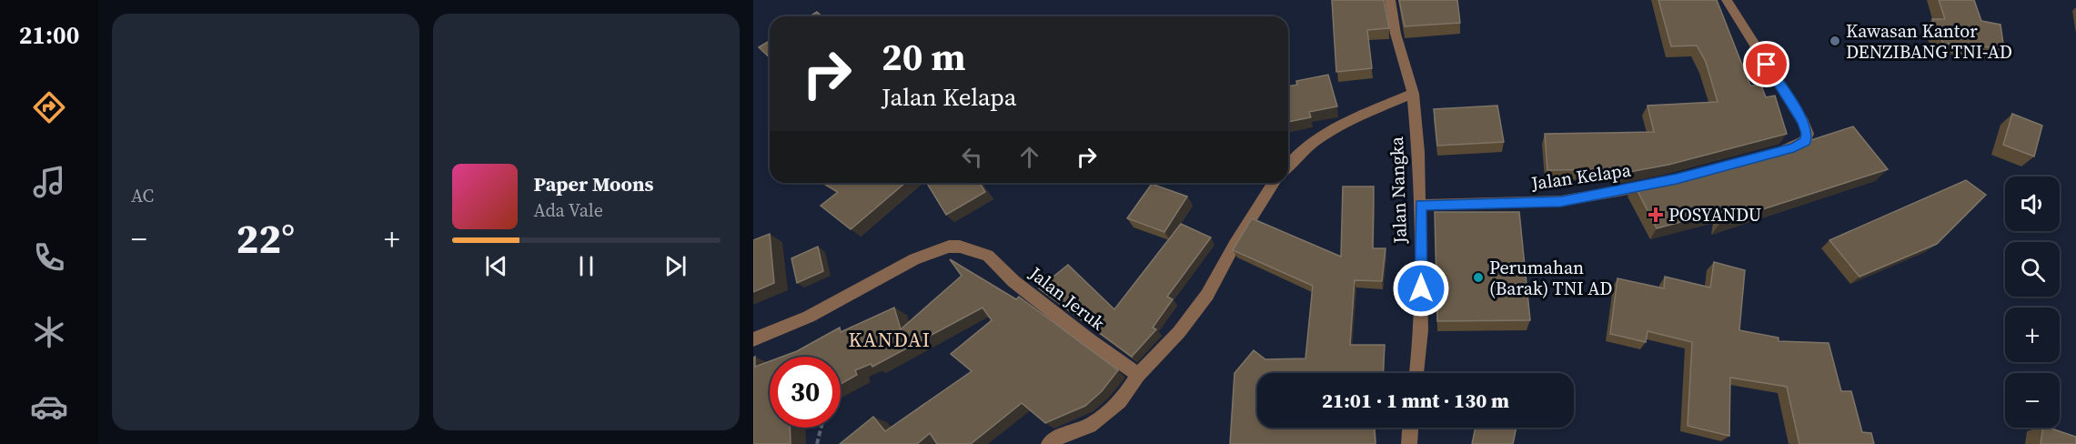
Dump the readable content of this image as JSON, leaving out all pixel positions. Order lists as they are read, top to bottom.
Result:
{
  "streets": {
    "street": ["Jalan Kelapa", "Jalan Nangka", "Jalan Jeruk"]
  },
  "crossings": [
    ["Jalan Kelapa", "Jalan Nangka"]
  ],
  "districts": ["KANDAI"],
  "places": {
    "other": ["Kawasan Kantor DENZIBANG TNI-AD", "Perumahan (Barak) TNI AD"],
    "health": ["POSYANDU"]
  },
  "page": {
    "tabs": "21:00",
    "tile": "AC",
    "turn": ["20 m", "Jalan Kelapa"],
    "song": ["Paper Moons", "Ada Vale"],
    "map_buttons": ["+", "−"],
    "heat": ["−", "22°", "+"],
    "limit": "30",
    "trip": "21:01 · 1 mnt · 130 m"
  }
}
